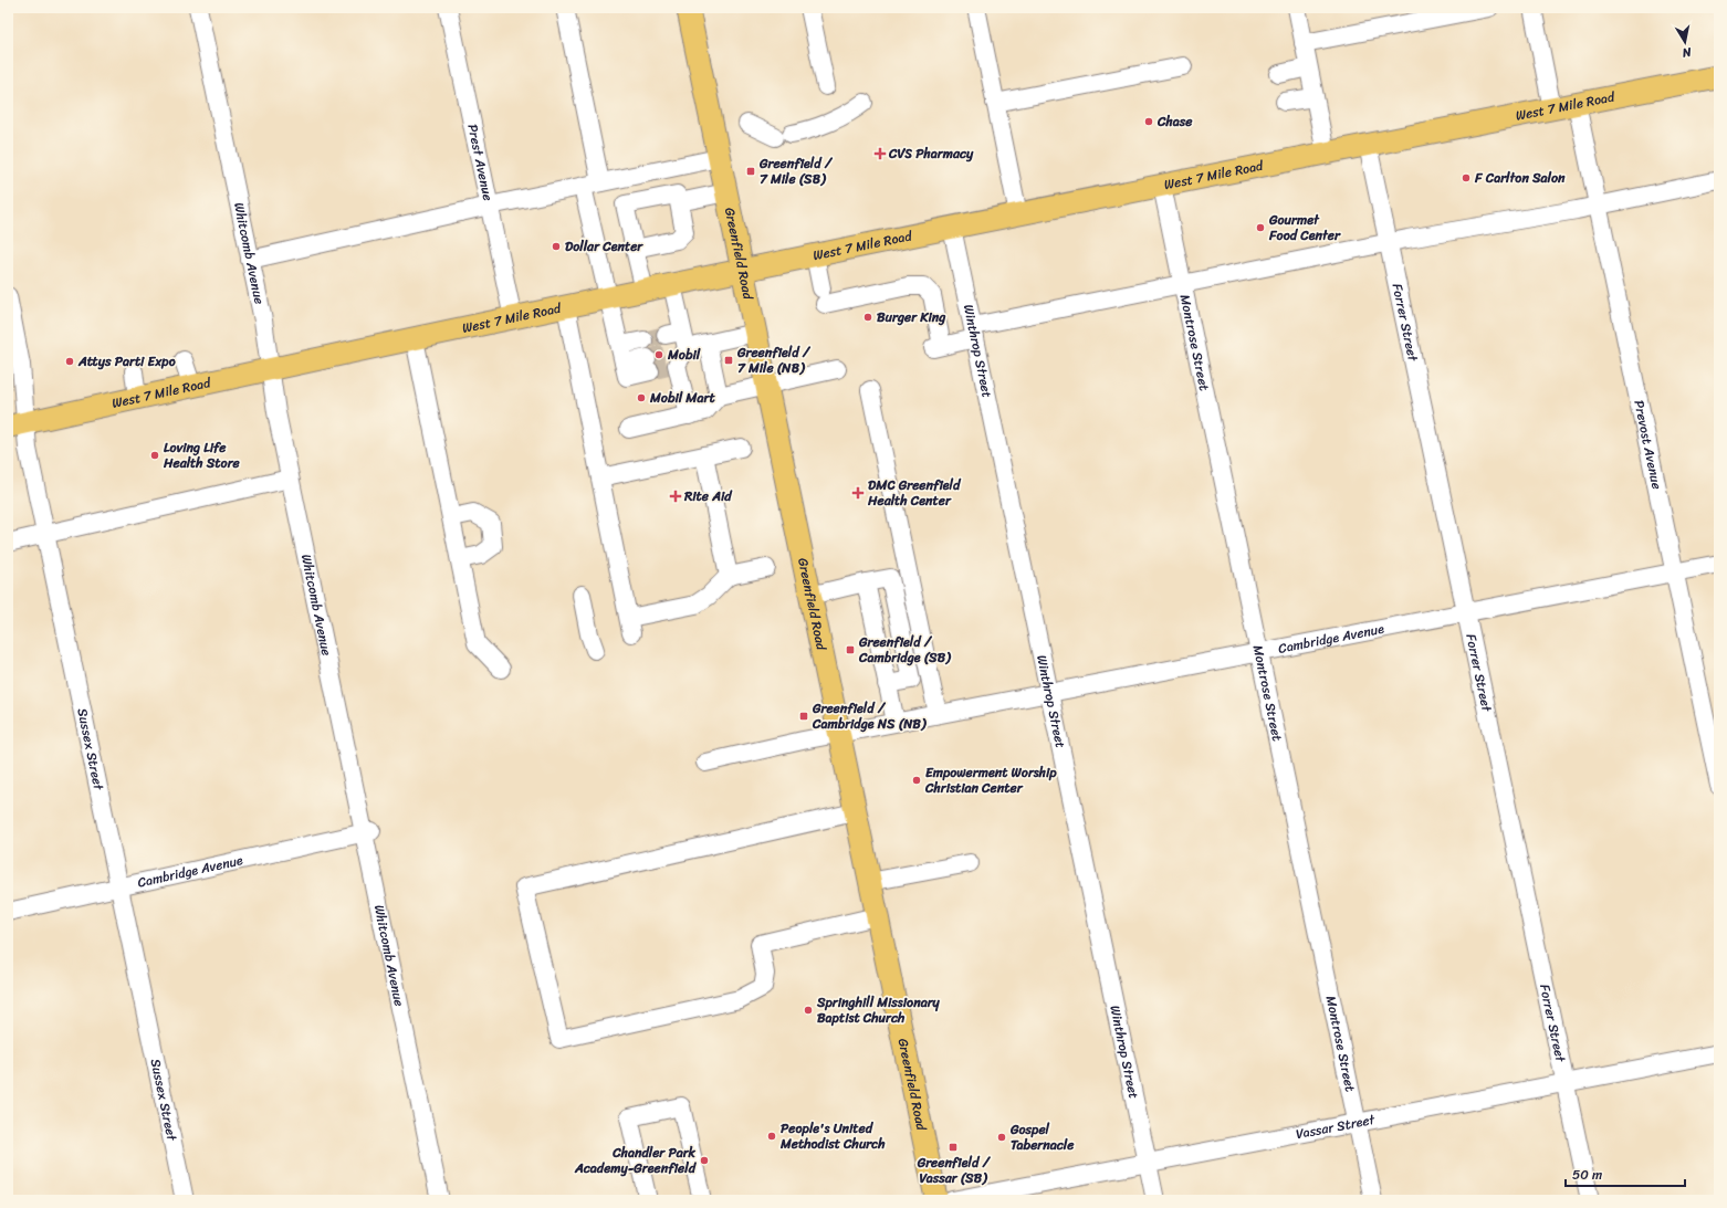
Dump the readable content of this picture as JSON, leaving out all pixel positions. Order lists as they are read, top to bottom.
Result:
{
  "streets": {
    "main road": ["West 7 Mile Road", "Greenfield Road"],
    "street": [
      "Prest Avenue",
      "Whitcomb Avenue",
      "Forrer Street",
      "Montrose Street",
      "Winthrop Street",
      "Prevost Avenue",
      "Cambridge Avenue",
      "Sussex Street",
      "Vassar Street"
    ]
  },
  "crossings": [
    ["West 7 Mile Road", "Prest Avenue"],
    ["West 7 Mile Road", "Whitcomb Avenue"],
    ["West 7 Mile Road", "Greenfield Road"],
    ["West 7 Mile Road", "Forrer Street"],
    ["West 7 Mile Road", "Montrose Street"],
    ["West 7 Mile Road", "Winthrop Street"],
    ["West 7 Mile Road", "Prevost Avenue"],
    ["West 7 Mile Road", "Sussex Street"],
    ["Whitcomb Avenue", "Cambridge Avenue"],
    ["Greenfield Road", "Cambridge Avenue"],
    ["Forrer Street", "Cambridge Avenue"],
    ["Forrer Street", "Vassar Street"],
    ["Montrose Street", "Cambridge Avenue"],
    ["Montrose Street", "Vassar Street"],
    ["Winthrop Street", "Cambridge Avenue"],
    ["Winthrop Street", "Vassar Street"],
    ["Prevost Avenue", "Cambridge Avenue"],
    ["Cambridge Avenue", "Sussex Street"]
  ],
  "places": {
    "other": [
      "Chase",
      "F Carlton Salon",
      "Gourmet Food Center",
      "Dollar Center",
      "Burger King",
      "Mobil",
      "Attys Parti Expo",
      "Mobil Mart",
      "Loving Life Health Store",
      "Empowerment Worship Christian Center",
      "Springhill Missionary Baptist Church",
      "People's United Methodist Church",
      "Gospel Tabernacle",
      "Chandler Park Academy-Greenfield"
    ],
    "health": ["CVS Pharmacy", "DMC Greenfield Health Center", "Rite Aid"],
    "transit": [
      "Greenfield / 7 Mile (SB)",
      "Greenfield / 7 Mile (NB)",
      "Greenfield / Cambridge (SB)",
      "Greenfield / Cambridge NS (NB)",
      "Greenfield / Vassar (SB)"
    ]
  },
  "scale_bar": "50 m",
  "north": "bottom"
}
